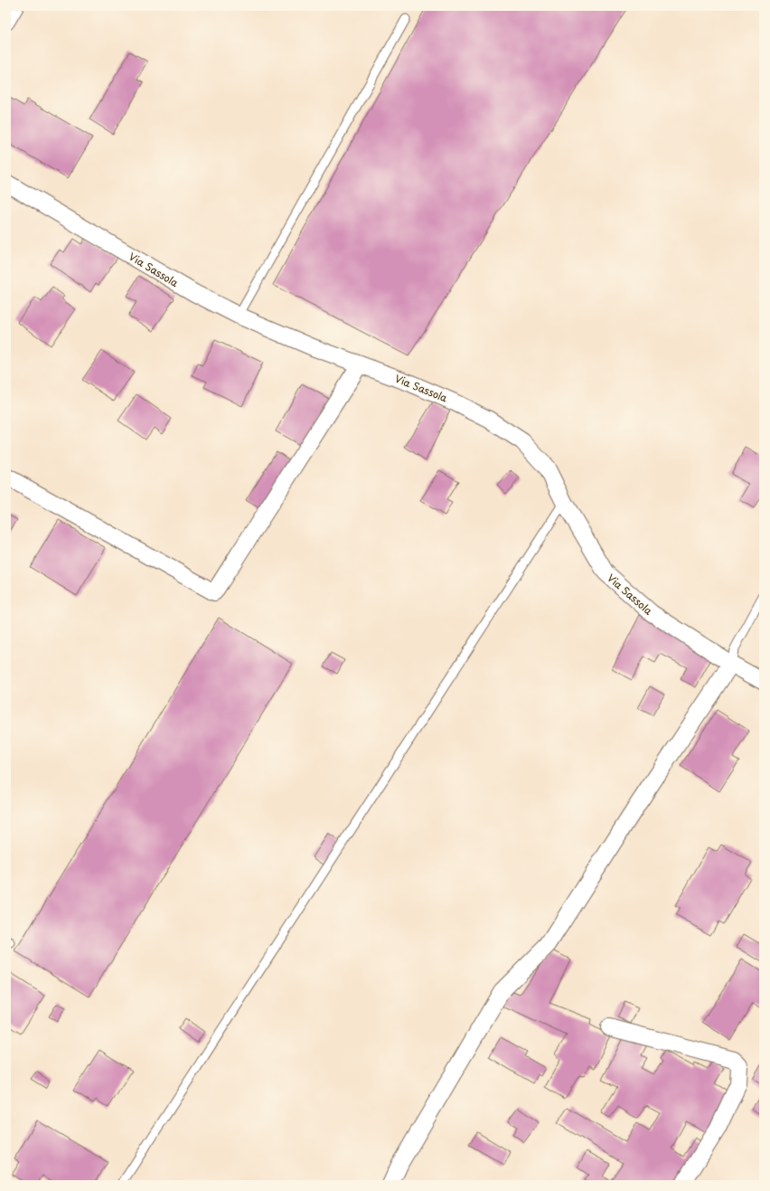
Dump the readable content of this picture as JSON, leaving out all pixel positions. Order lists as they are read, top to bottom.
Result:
{
  "streets": {
    "street": ["Via Sassola"]
  }
}
